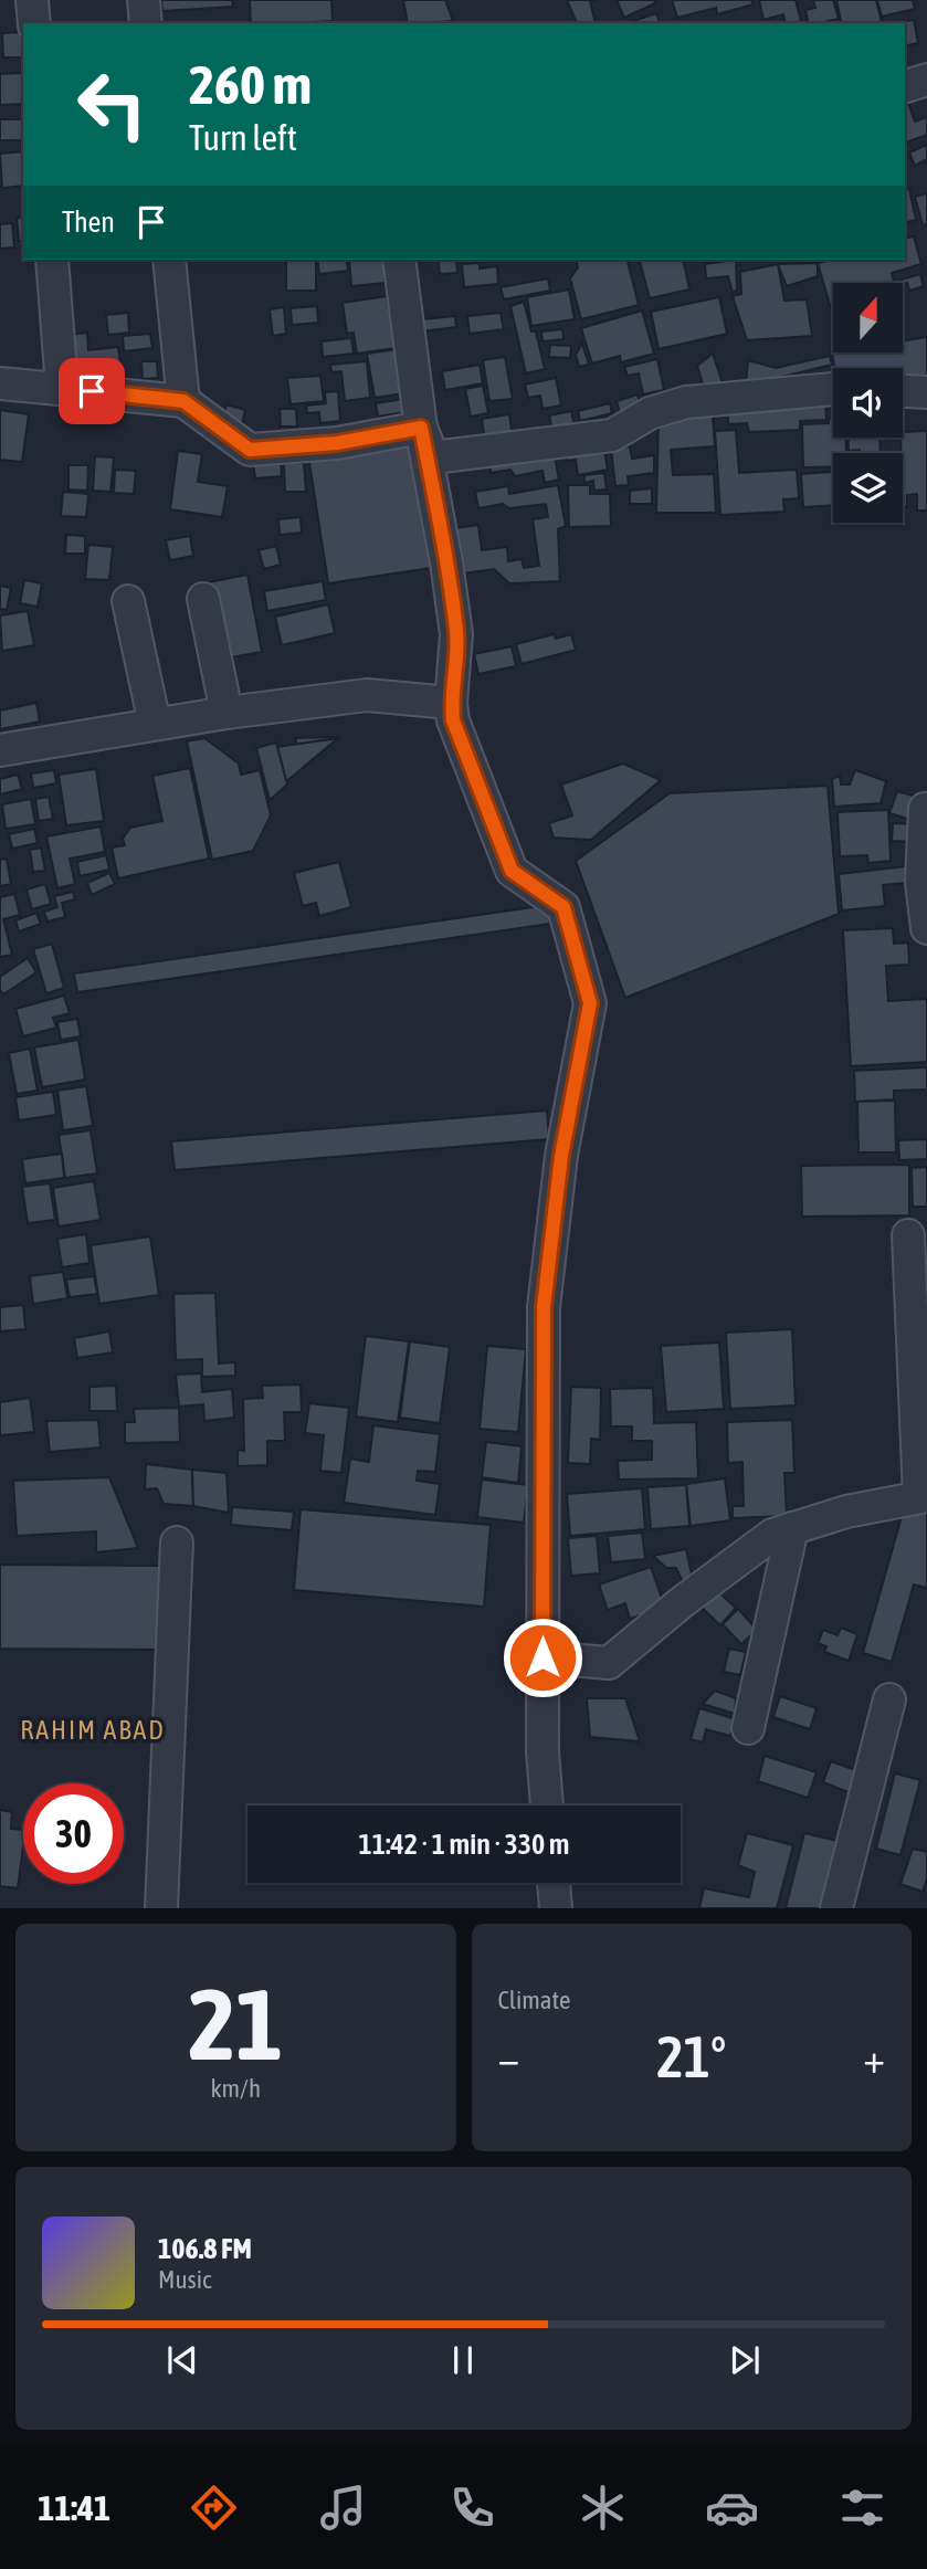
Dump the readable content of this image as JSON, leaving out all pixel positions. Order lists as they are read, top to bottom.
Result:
{
  "districts": ["RAHIM ABAD"],
  "north": "top",
  "page": {
    "turn": ["260 m", "Turn left"],
    "then": "Then",
    "limit": "30",
    "trip": "11:42 · 1 min · 330 m",
    "tile": [
      ["21", "km/h"],
      "Climate"
    ],
    "heat": ["−", "21°", "+"],
    "song": ["106.8 FM", "Music"],
    "tabs": "11:41"
  }
}
